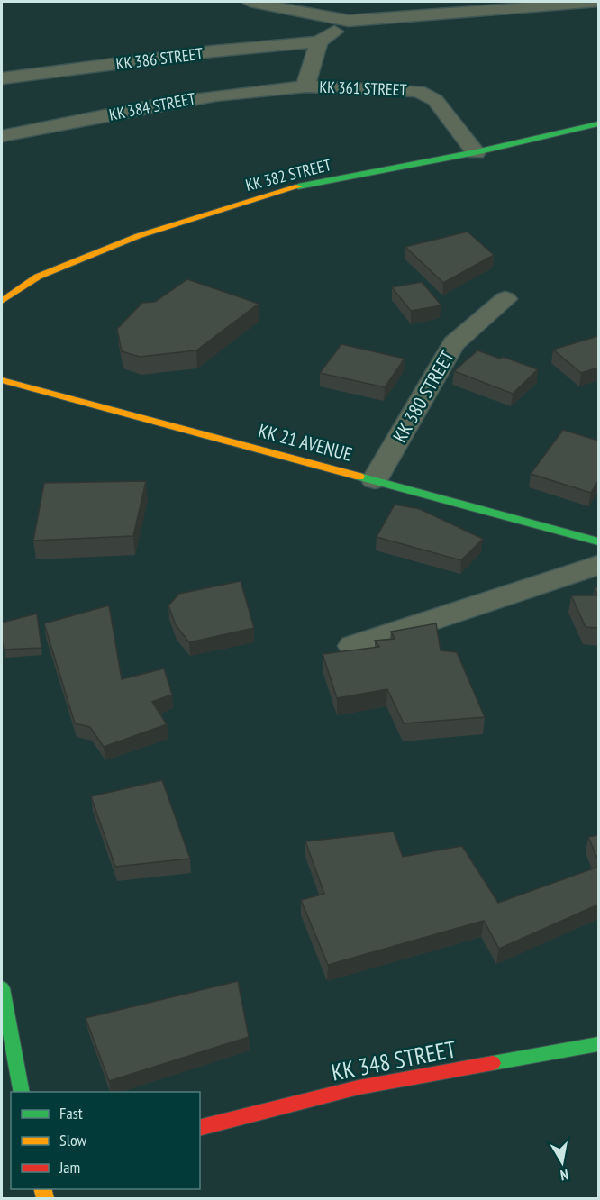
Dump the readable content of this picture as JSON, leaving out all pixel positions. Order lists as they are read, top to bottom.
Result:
{
  "streets": {
    "street": [
      "KK 386 STREET",
      "KK 361 STREET",
      "KK 384 STREET",
      "KK 382 STREET",
      "KK 380 STREET",
      "KK 21 AVENUE",
      "KK 348 STREET"
    ]
  },
  "crossings": [
    ["KK 386 STREET", "KK 361 STREET"],
    ["KK 361 STREET", "KK 384 STREET"],
    ["KK 361 STREET", "KK 382 STREET"],
    ["KK 380 STREET", "KK 21 AVENUE"]
  ],
  "legend": ["Fast", "Slow", "Jam"],
  "north": "bottom"
}
